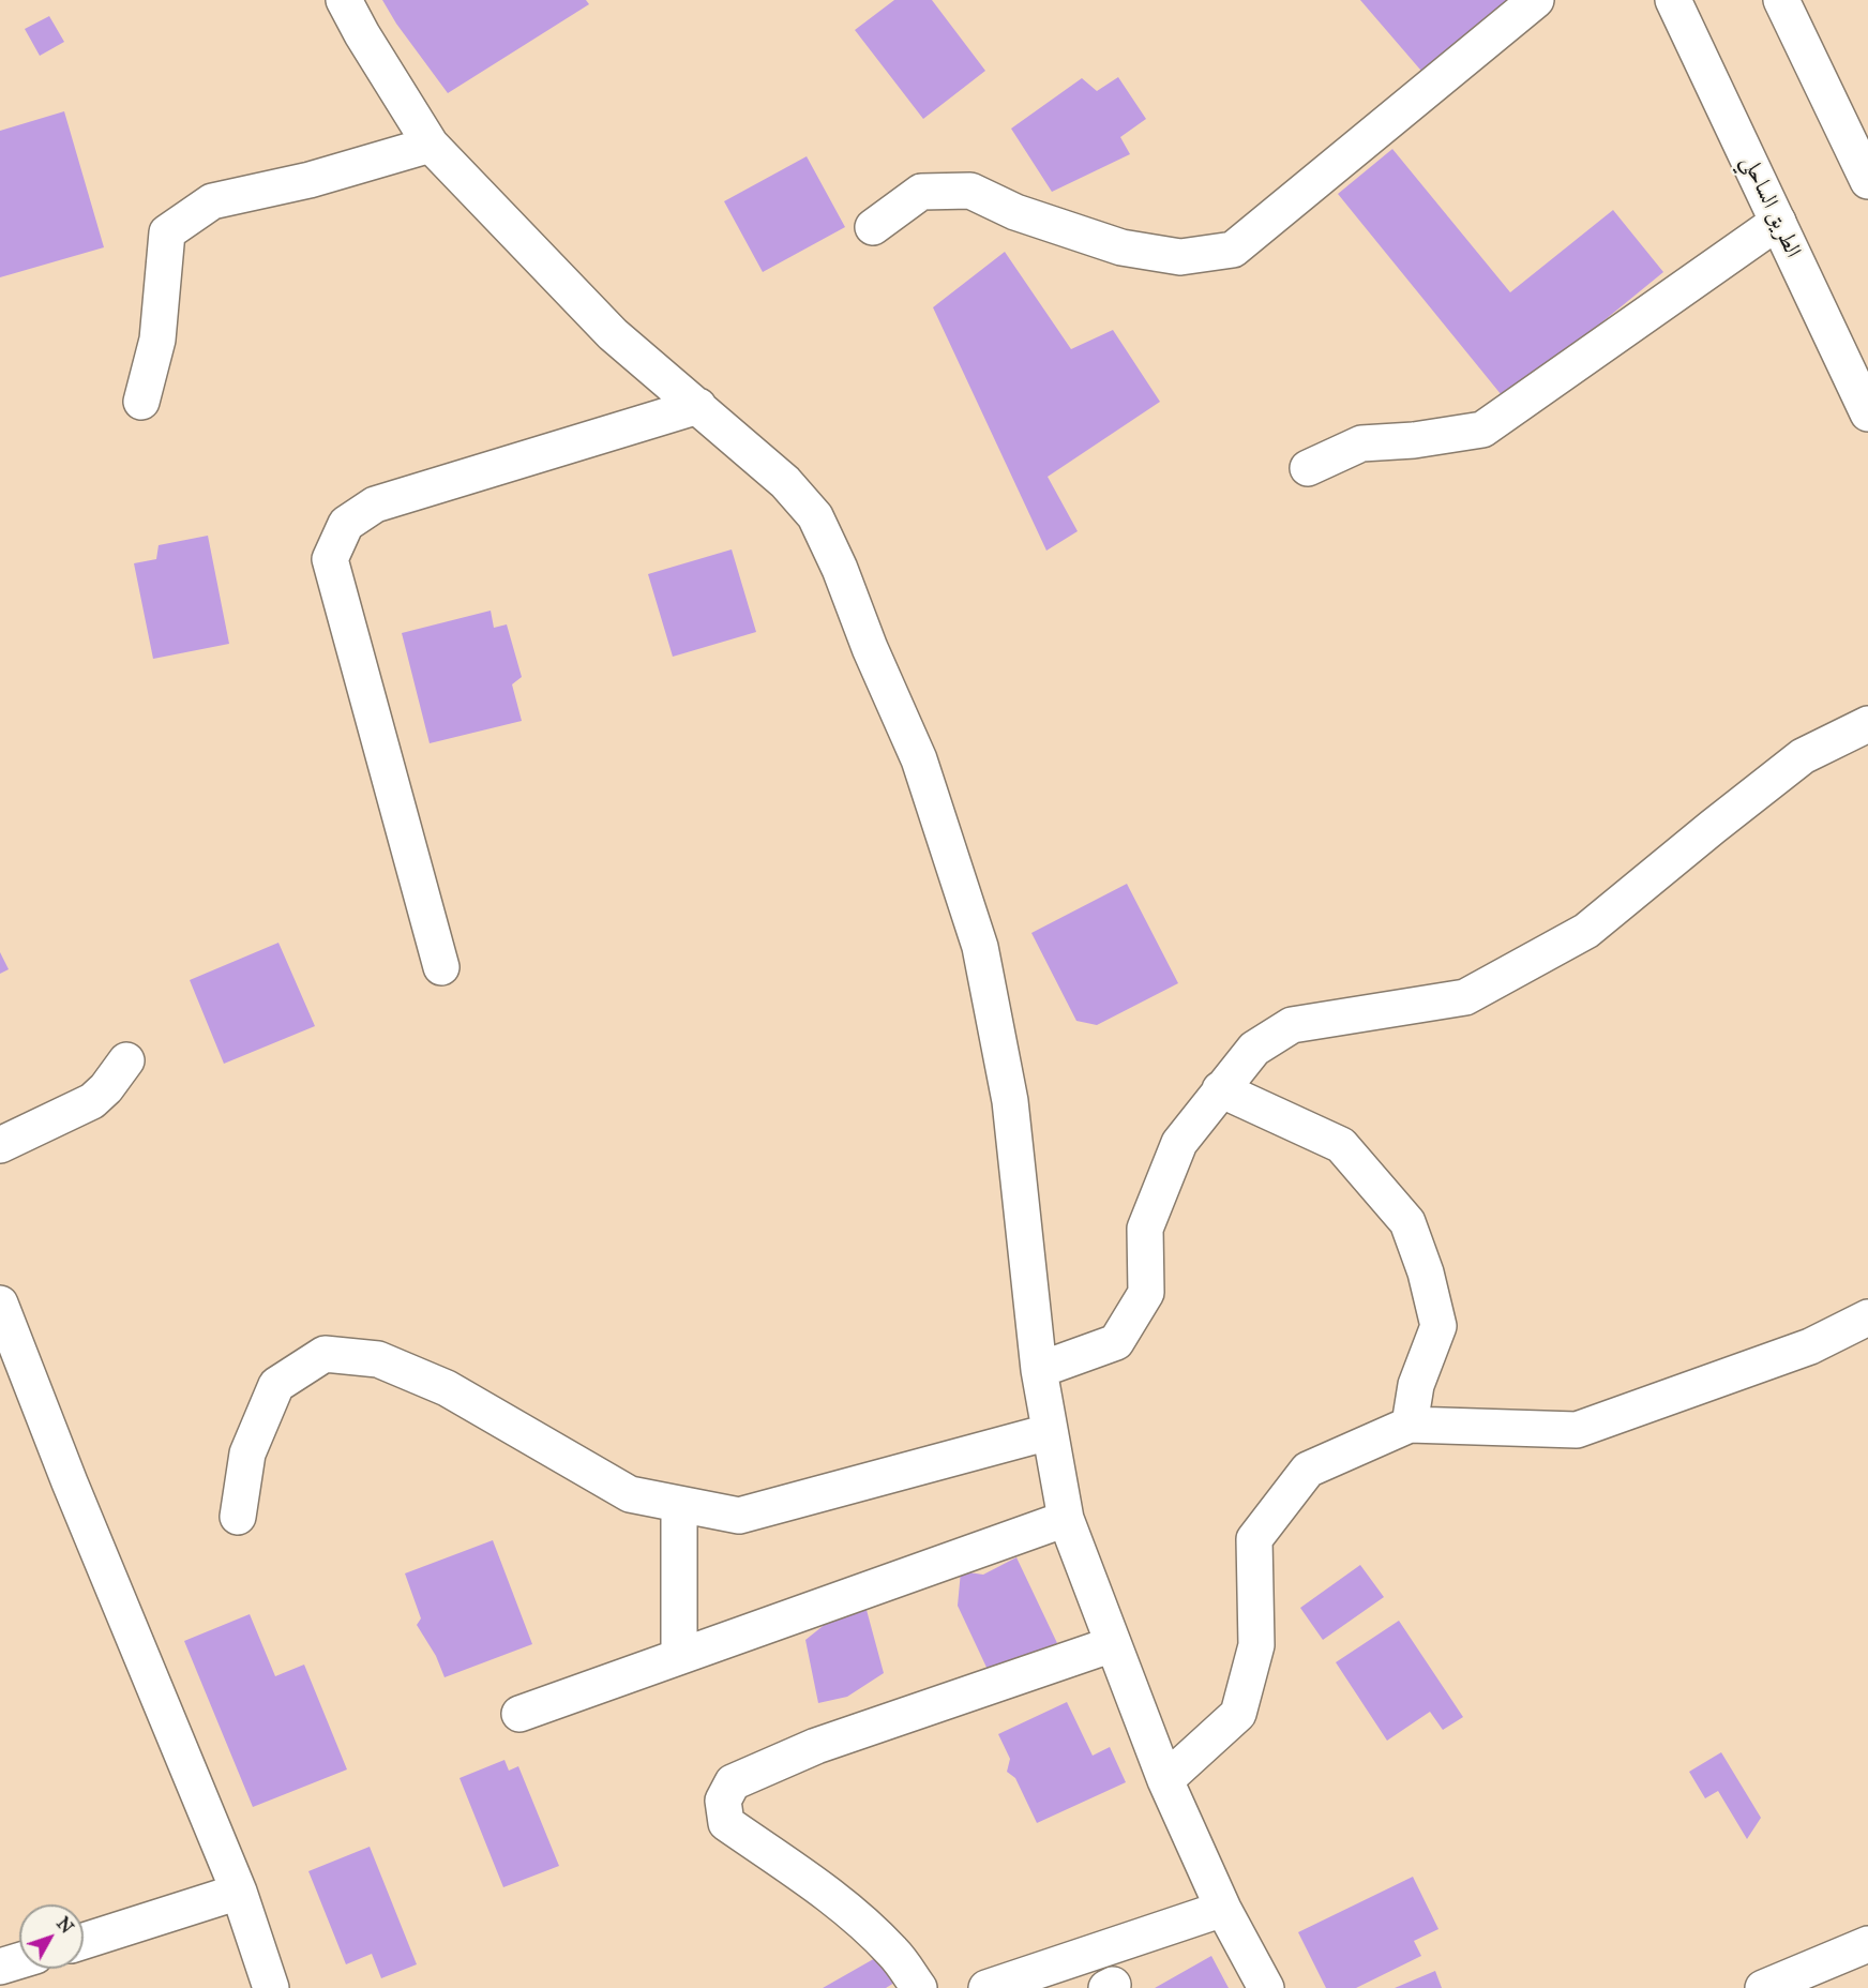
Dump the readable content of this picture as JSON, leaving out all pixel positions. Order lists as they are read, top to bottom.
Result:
{
  "streets": {
    "main road": ["الطريق الساحلي"]
  },
  "north": "top right"
}
